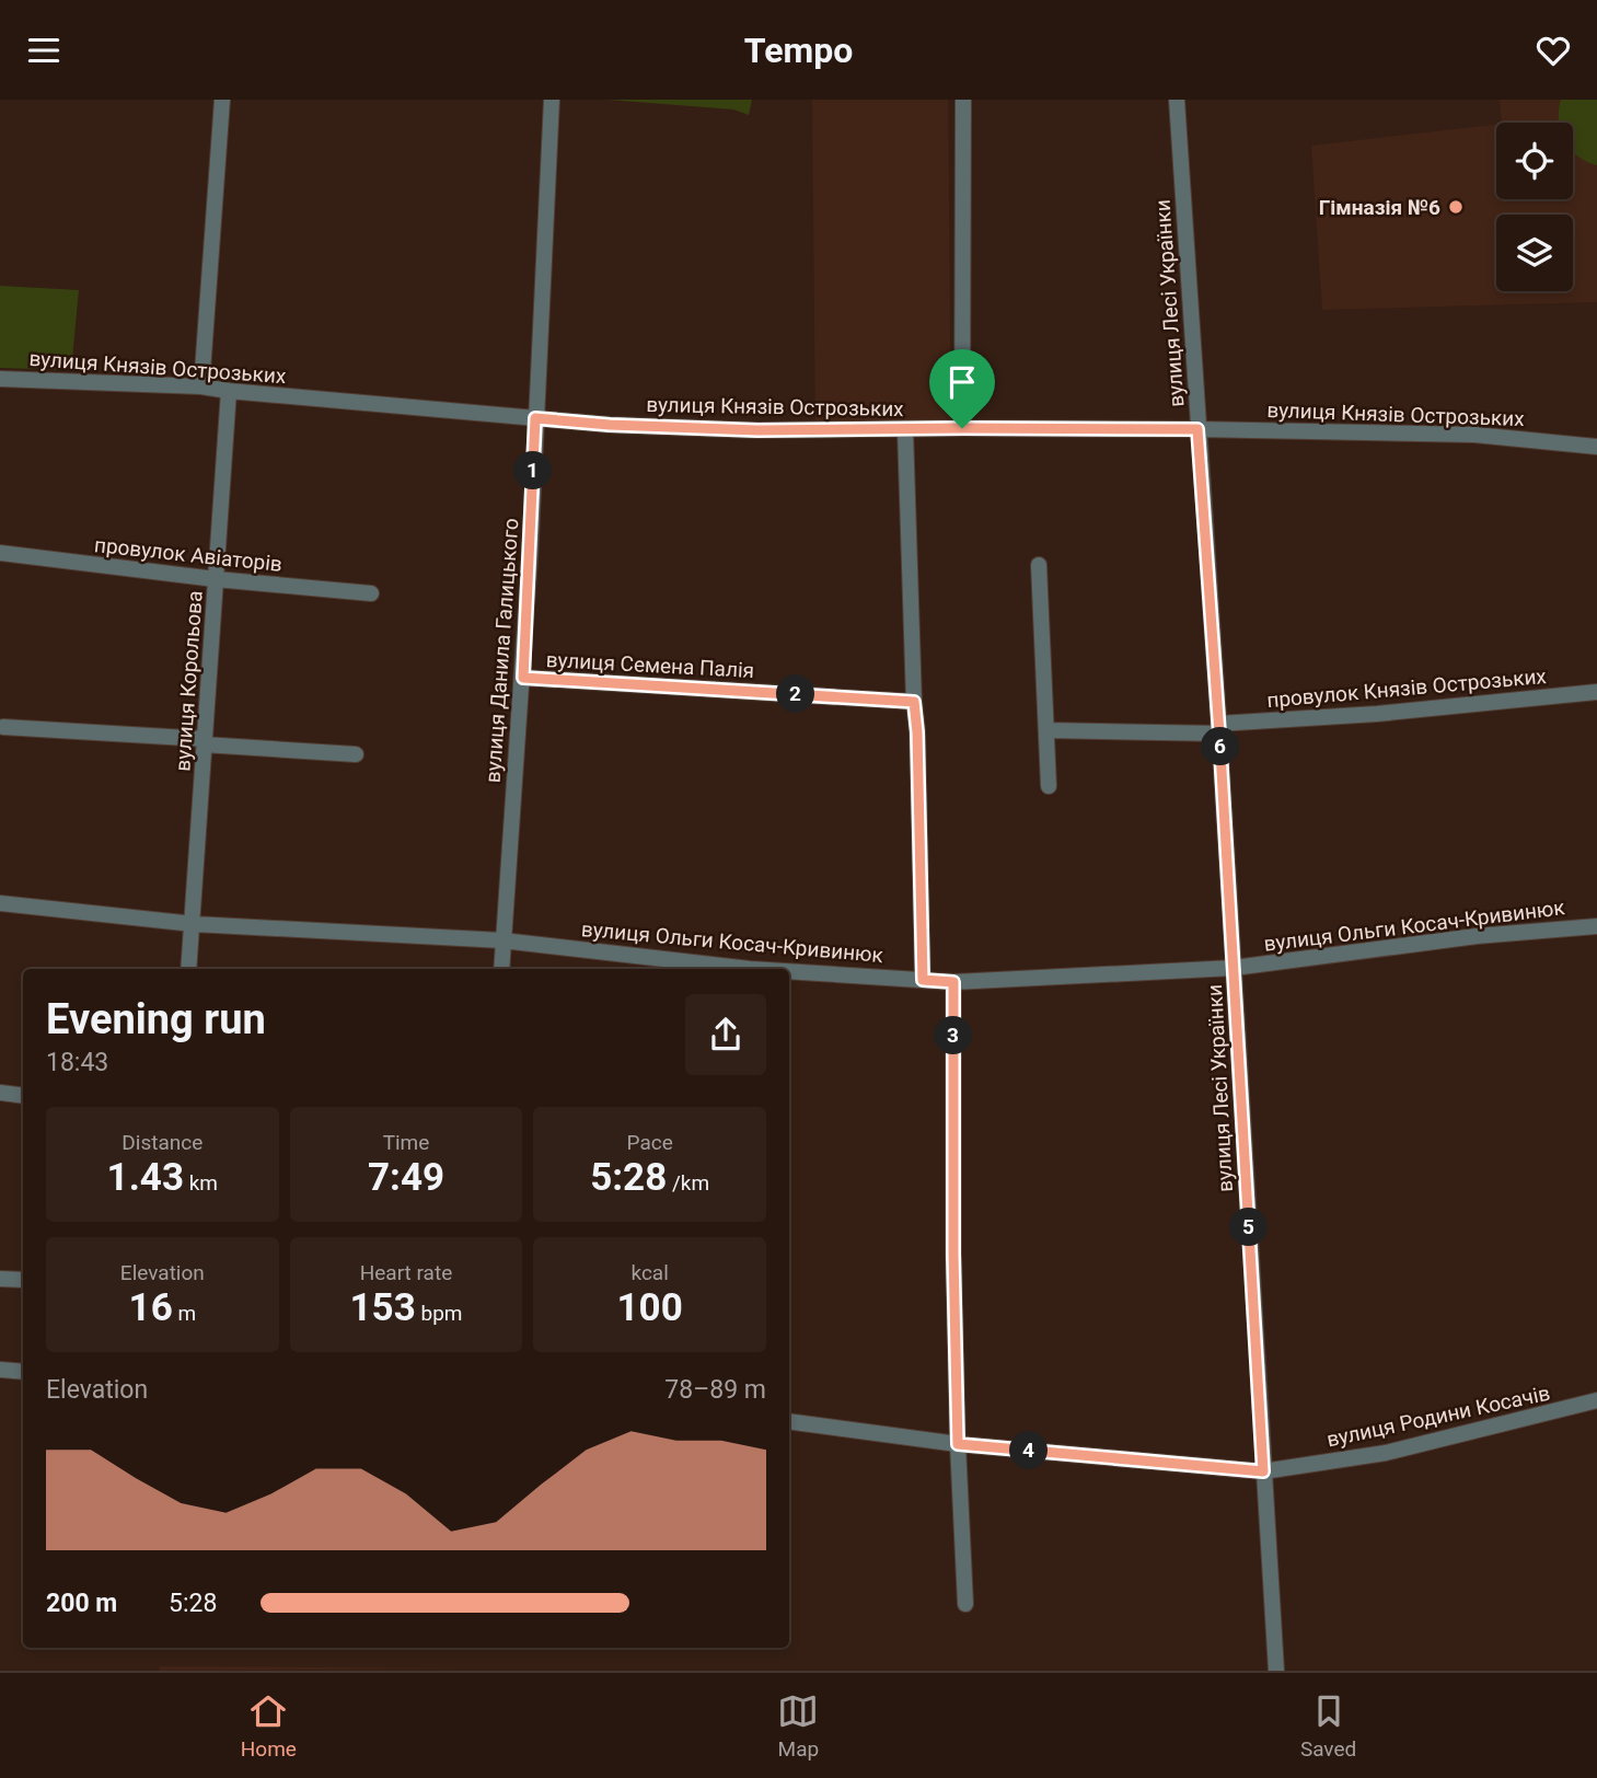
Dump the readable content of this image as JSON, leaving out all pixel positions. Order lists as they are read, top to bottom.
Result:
{
  "streets": {
    "street": [
      "вулиця Лесі Українки",
      "вулиця Князів Острозьких",
      "провулок Авіаторів",
      "вулиця Данила Галицького",
      "вулиця Семена Палія",
      "вулиця Корольова",
      "провулок Князів Острозьких",
      "вулиця Ольги Косач-Кривинюк",
      "вулиця Родини Косачів"
    ]
  },
  "crossings": [
    ["вулиця Лесі Українки", "вулиця Князів Острозьких"],
    ["вулиця Лесі Українки", "провулок Князів Острозьких"],
    ["вулиця Лесі Українки", "вулиця Ольги Косач-Кривинюк"],
    ["вулиця Лесі Українки", "вулиця Родини Косачів"],
    ["вулиця Князів Острозьких", "вулиця Данила Галицького"],
    ["вулиця Князів Острозьких", "вулиця Корольова"],
    ["провулок Авіаторів", "вулиця Корольова"],
    ["вулиця Данила Галицького", "вулиця Семена Палія"],
    ["вулиця Данила Галицького", "вулиця Ольги Косач-Кривинюк"],
    ["вулиця Корольова", "вулиця Ольги Косач-Кривинюк"]
  ],
  "places": ["Гімназія №6"],
  "page": {
    "header": "Tempo",
    "pins": [
      "1",
      "2",
      "6",
      "3",
      "5",
      "4"
    ],
    "heading": ["Evening run", "18:43"],
    "stats": [
      ["Distance", "1.43 km"],
      ["Time", "7:49"],
      ["Pace", "5:28 /km"],
      ["Elevation", "16 m"],
      ["Heart rate", "153 bpm"],
      ["kcal", "100"]
    ],
    "chart": ["Elevation", "78–89 m"],
    "list": [
      {
        "name": "200 m",
        "note": "5:28"
      }
    ],
    "tabs": ["Home", "Map", "Saved"]
  }
}
